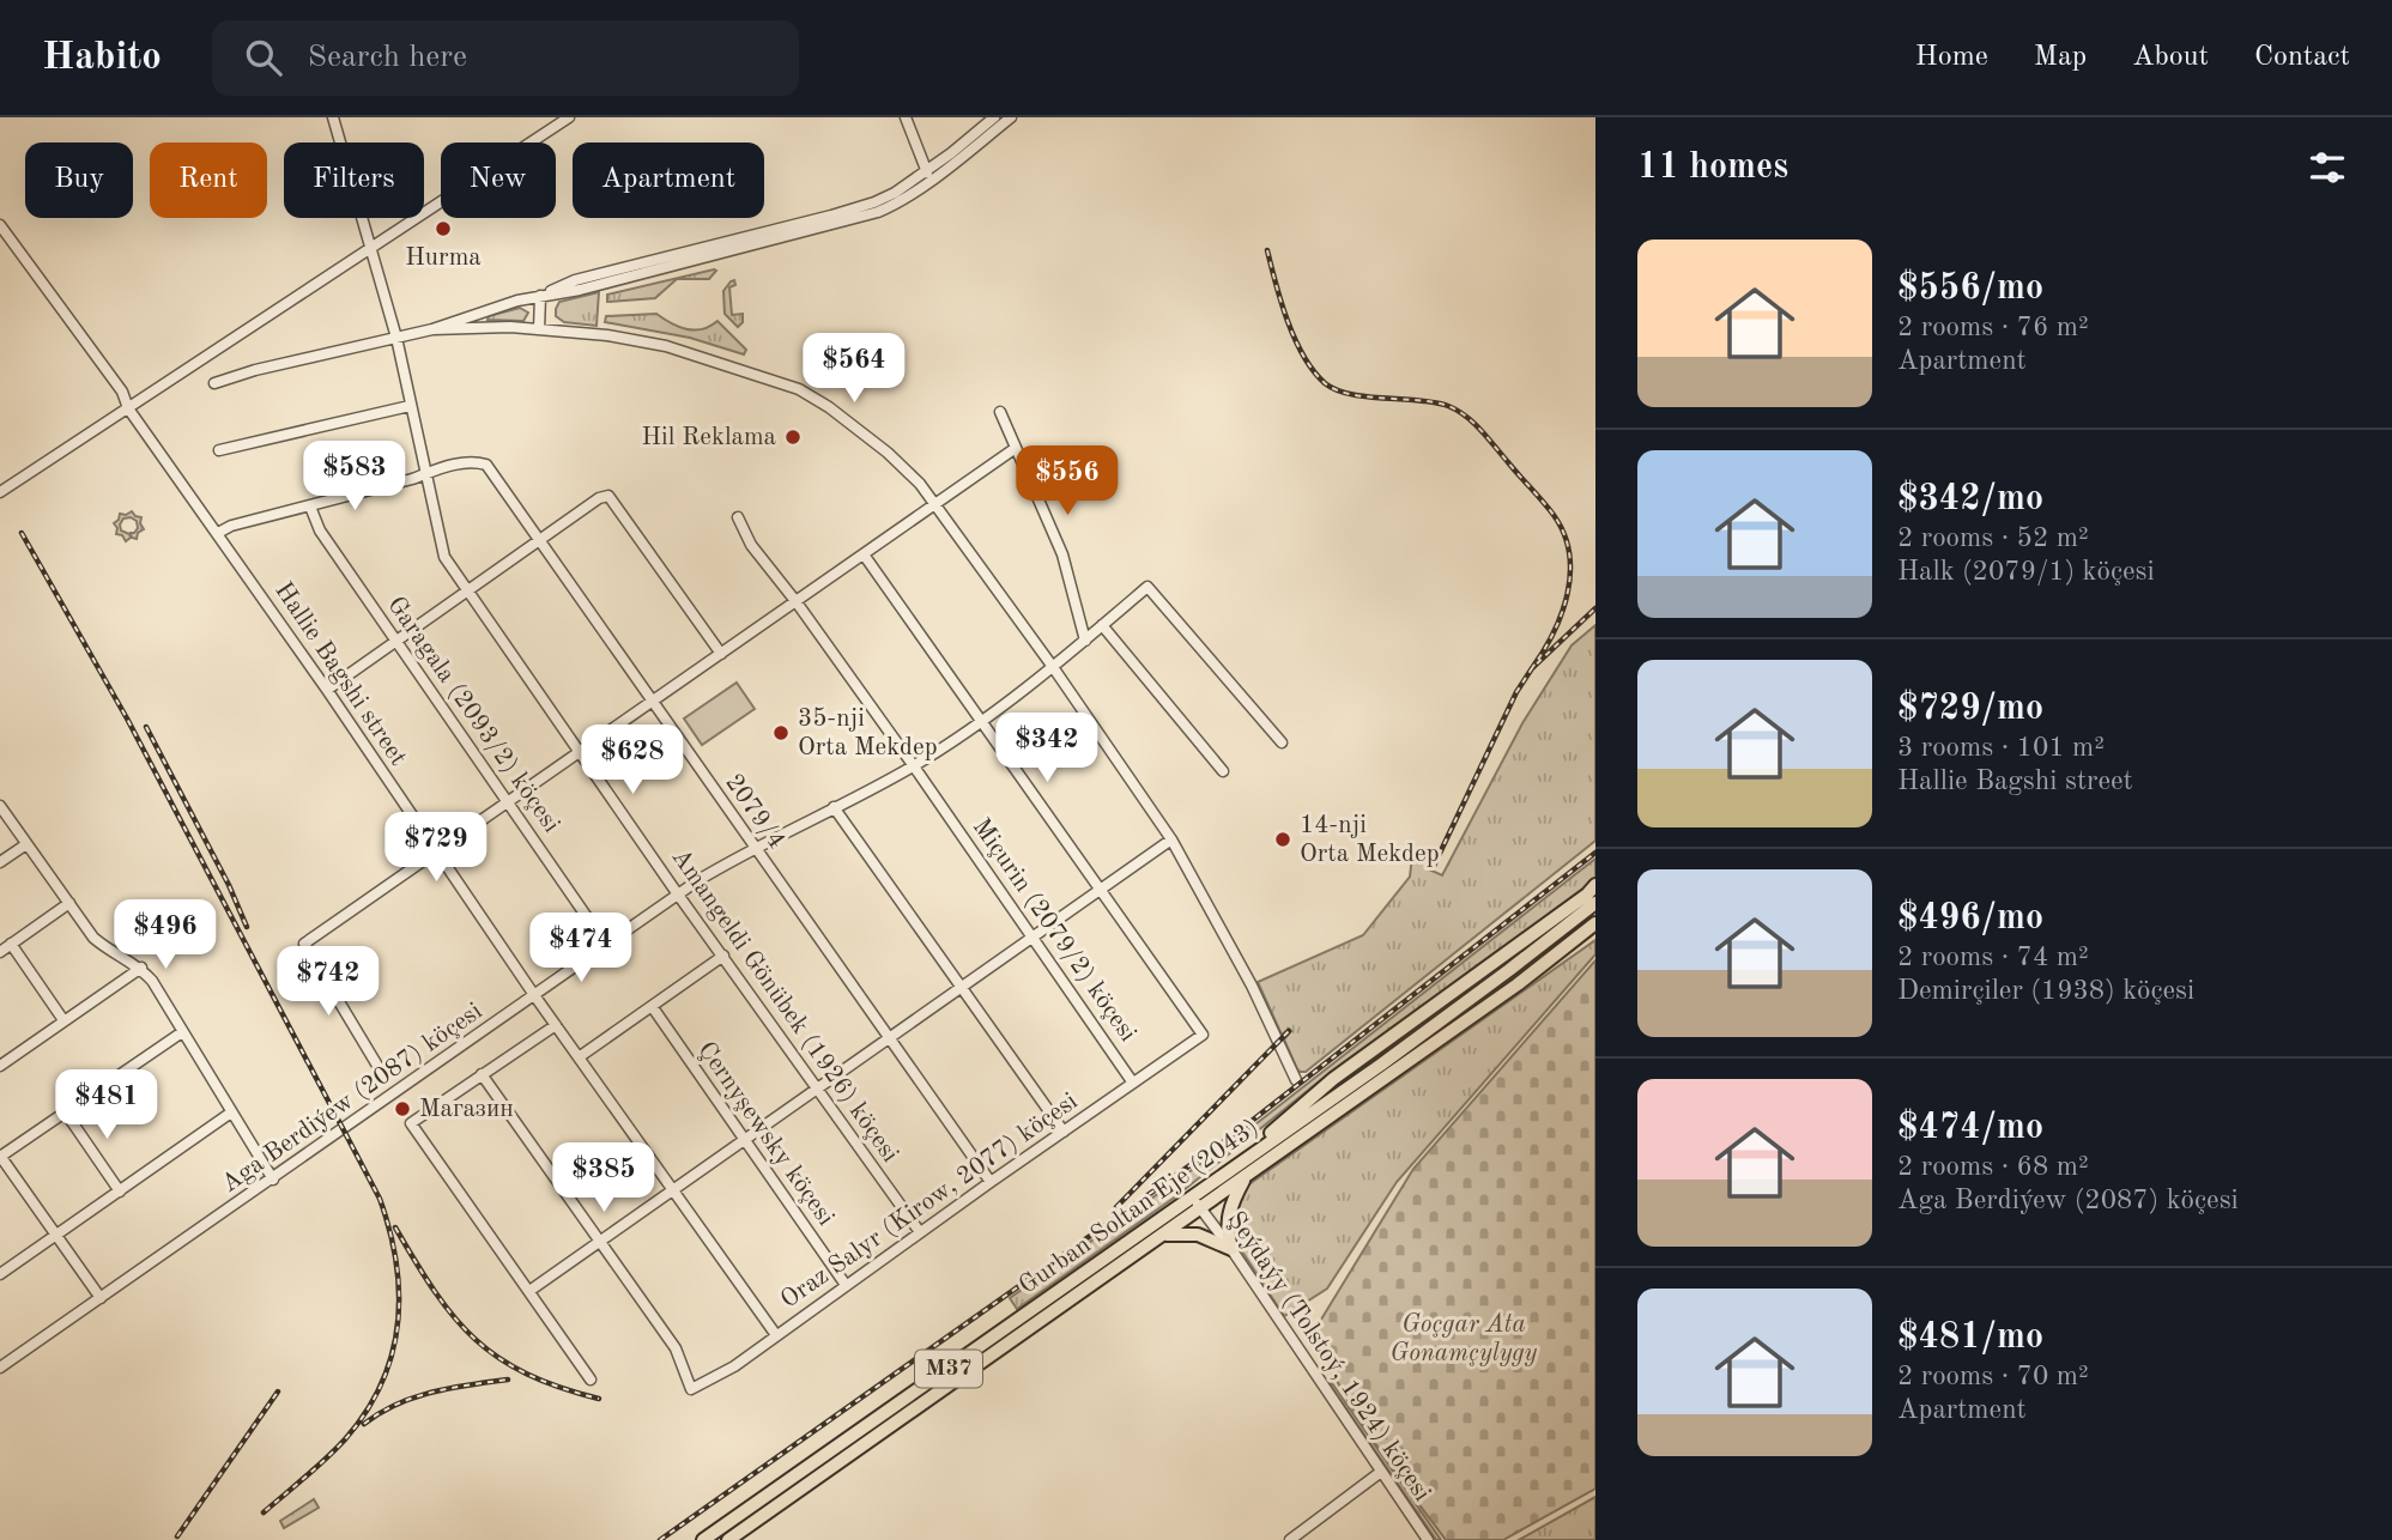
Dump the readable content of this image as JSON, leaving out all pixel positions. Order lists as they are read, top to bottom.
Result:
{
  "streets": {
    "highway": ["Gurban Soltan Eje (2043)", "M37"],
    "street": [
      "Hallie Bagshi street",
      "Garagala (2093/2) köçesi",
      "2079/4",
      "Miçurin (2079/2) köçesi",
      "Amangeldi Gönübek (1926) köçesi",
      "Aga Berdiýew (2087) köçesi",
      "Çernyşewsky köçesi",
      "Oraz Salyr (Kirow, 2077) köçesi",
      "Şeýdaýy (Tolstoý, 1924) köçesi"
    ]
  },
  "crossings": [
    ["Hallie Bagshi street", "Aga Berdiýew (2087) köçesi"],
    ["Hallie Bagshi street", "Oraz Salyr (Kirow, 2077) köçesi"],
    ["Garagala (2093/2) köçesi", "Aga Berdiýew (2087) köçesi"],
    ["2079/4", "Amangeldi Gönübek (1926) köçesi"],
    ["2079/4", "Aga Berdiýew (2087) köçesi"],
    ["2079/4", "Oraz Salyr (Kirow, 2077) köçesi"],
    ["Miçurin (2079/2) köçesi", "Aga Berdiýew (2087) köçesi"],
    ["Miçurin (2079/2) köçesi", "Oraz Salyr (Kirow, 2077) köçesi"],
    ["Amangeldi Gönübek (1926) köçesi", "Aga Berdiýew (2087) köçesi"],
    ["Amangeldi Gönübek (1926) köçesi", "Oraz Salyr (Kirow, 2077) köçesi"],
    ["Çernyşewsky köçesi", "Oraz Salyr (Kirow, 2077) köçesi"],
    ["Gurban Soltan Eje (2043)", "Şeýdaýy (Tolstoý, 1924) köçesi"]
  ],
  "parks": ["Goçgar Ata Gonamçylygy"],
  "places": [
    "Hurma",
    "Hil Reklama",
    "35-nji Orta Mekdep",
    "14-nji Orta Mekdep",
    "Магазин"
  ],
  "page": {
    "header": "Habito",
    "search": "Search here",
    "nav": [
      "Home",
      "Map",
      "About",
      "Contact"
    ],
    "heading": "11 homes",
    "chip": [
      "Buy",
      "Rent",
      "Filters",
      "New",
      "Apartment"
    ],
    "list": [
      {
        "name": "$556/mo",
        "note": "2 rooms · 76 m² · Apartment"
      },
      {
        "name": "$342/mo",
        "note": "2 rooms · 52 m² · Halk (2079/1) köçesi"
      },
      {
        "name": "$729/mo",
        "note": "3 rooms · 101 m² · Hallie Bagshi street"
      },
      {
        "name": "$496/mo",
        "note": "2 rooms · 74 m² · Demirçiler (1938) köçesi"
      },
      {
        "name": "$474/mo",
        "note": "2 rooms · 68 m² · Aga Berdiýew (2087) köçesi"
      },
      {
        "name": "$481/mo",
        "note": "2 rooms · 70 m² · Apartment"
      }
    ],
    "price": [
      "$564",
      "$583",
      "$556",
      "$342",
      "$628",
      "$729",
      "$496",
      "$474",
      "$742",
      "$481",
      "$385"
    ]
  }
}
